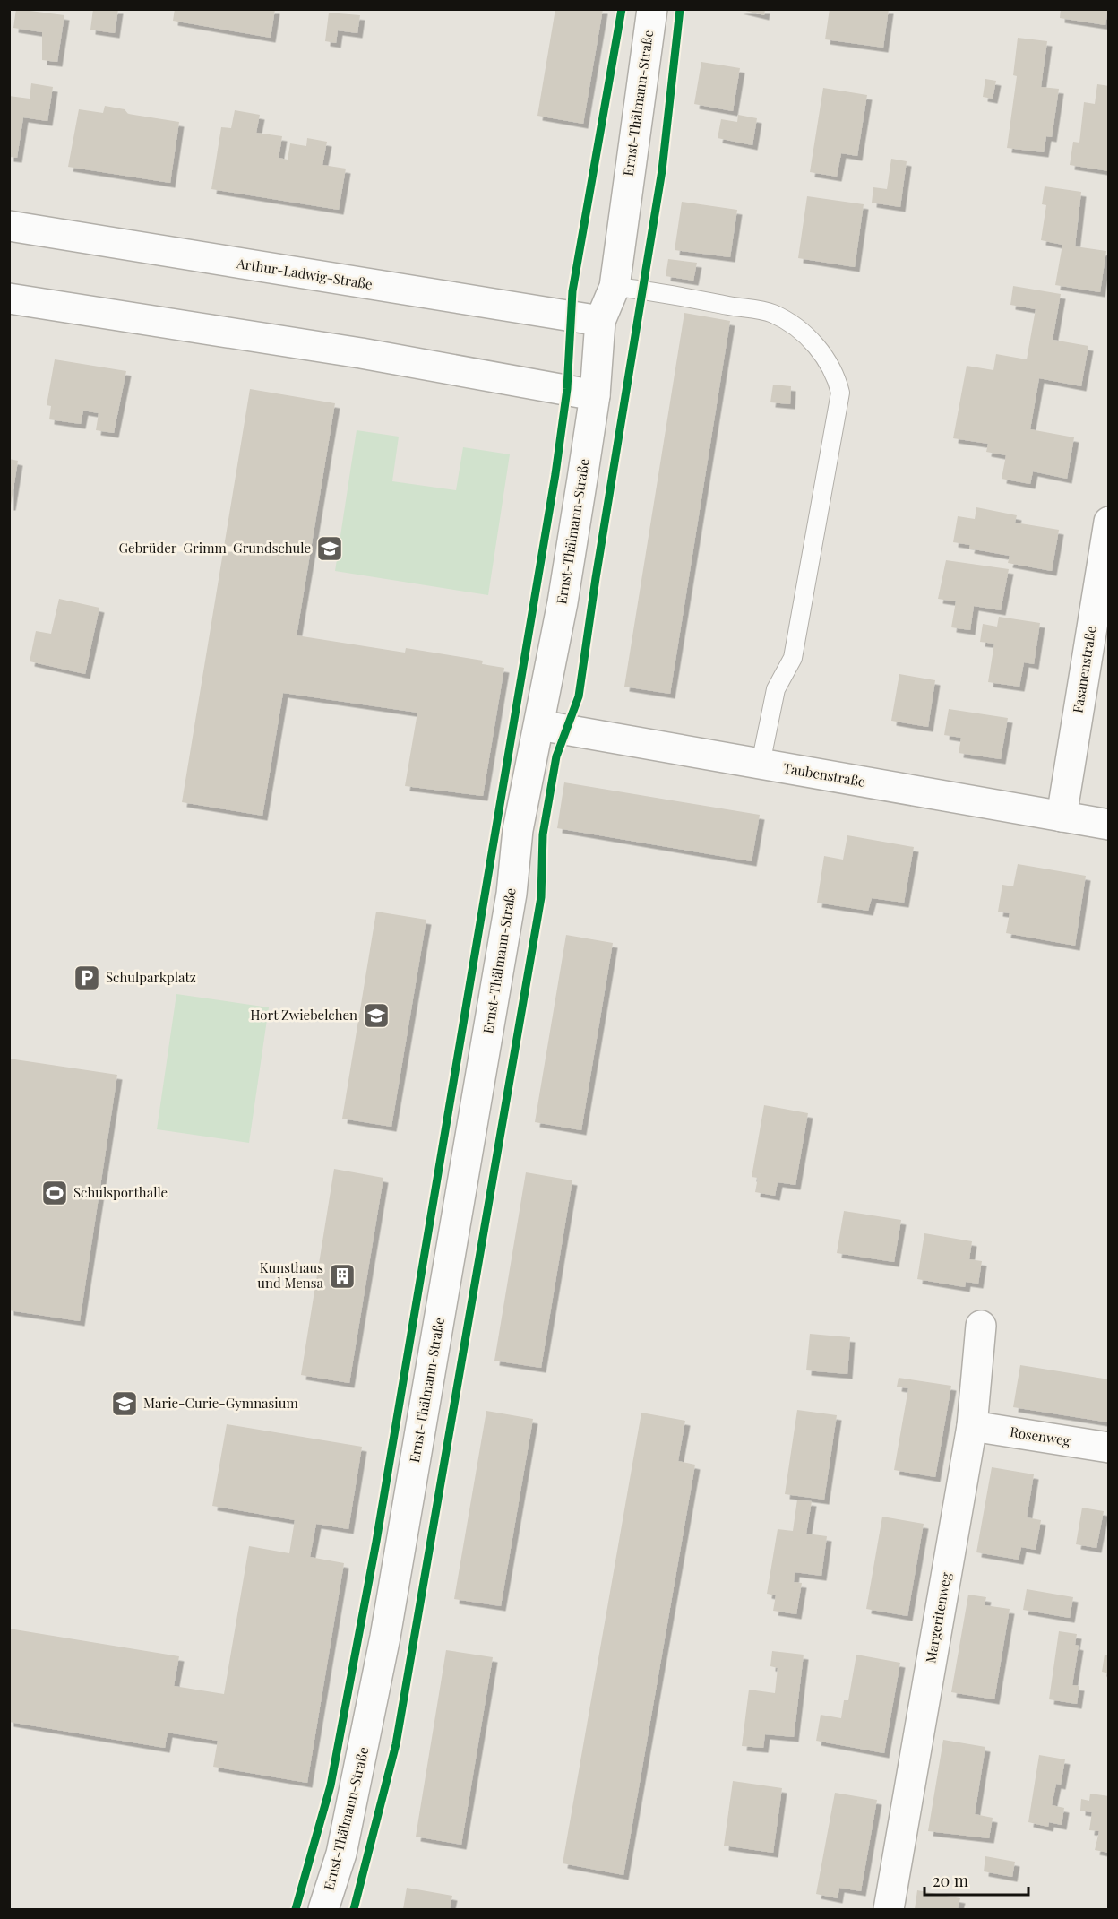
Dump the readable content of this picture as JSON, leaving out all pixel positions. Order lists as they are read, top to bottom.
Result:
{
  "streets": {
    "street": [
      "Ernst-Thälmann-Straße",
      "Arthur-Ladwig-Straße",
      "Fasanenstraße",
      "Taubenstraße",
      "Rosenweg",
      "Margeritenweg"
    ]
  },
  "crossings": [
    ["Ernst-Thälmann-Straße", "Arthur-Ladwig-Straße"],
    ["Ernst-Thälmann-Straße", "Taubenstraße"],
    ["Fasanenstraße", "Taubenstraße"],
    ["Rosenweg", "Margeritenweg"]
  ],
  "places": {
    "school or university": ["Gebrüder-Grimm-Grundschule", "Hort Zwiebelchen", "Marie-Curie-Gymnasium"],
    "parking": ["Schulparkplatz"],
    "sports": ["Schulsporthalle"],
    "building": ["Kunsthaus und Mensa"]
  },
  "scale_bar": "20 m"
}
